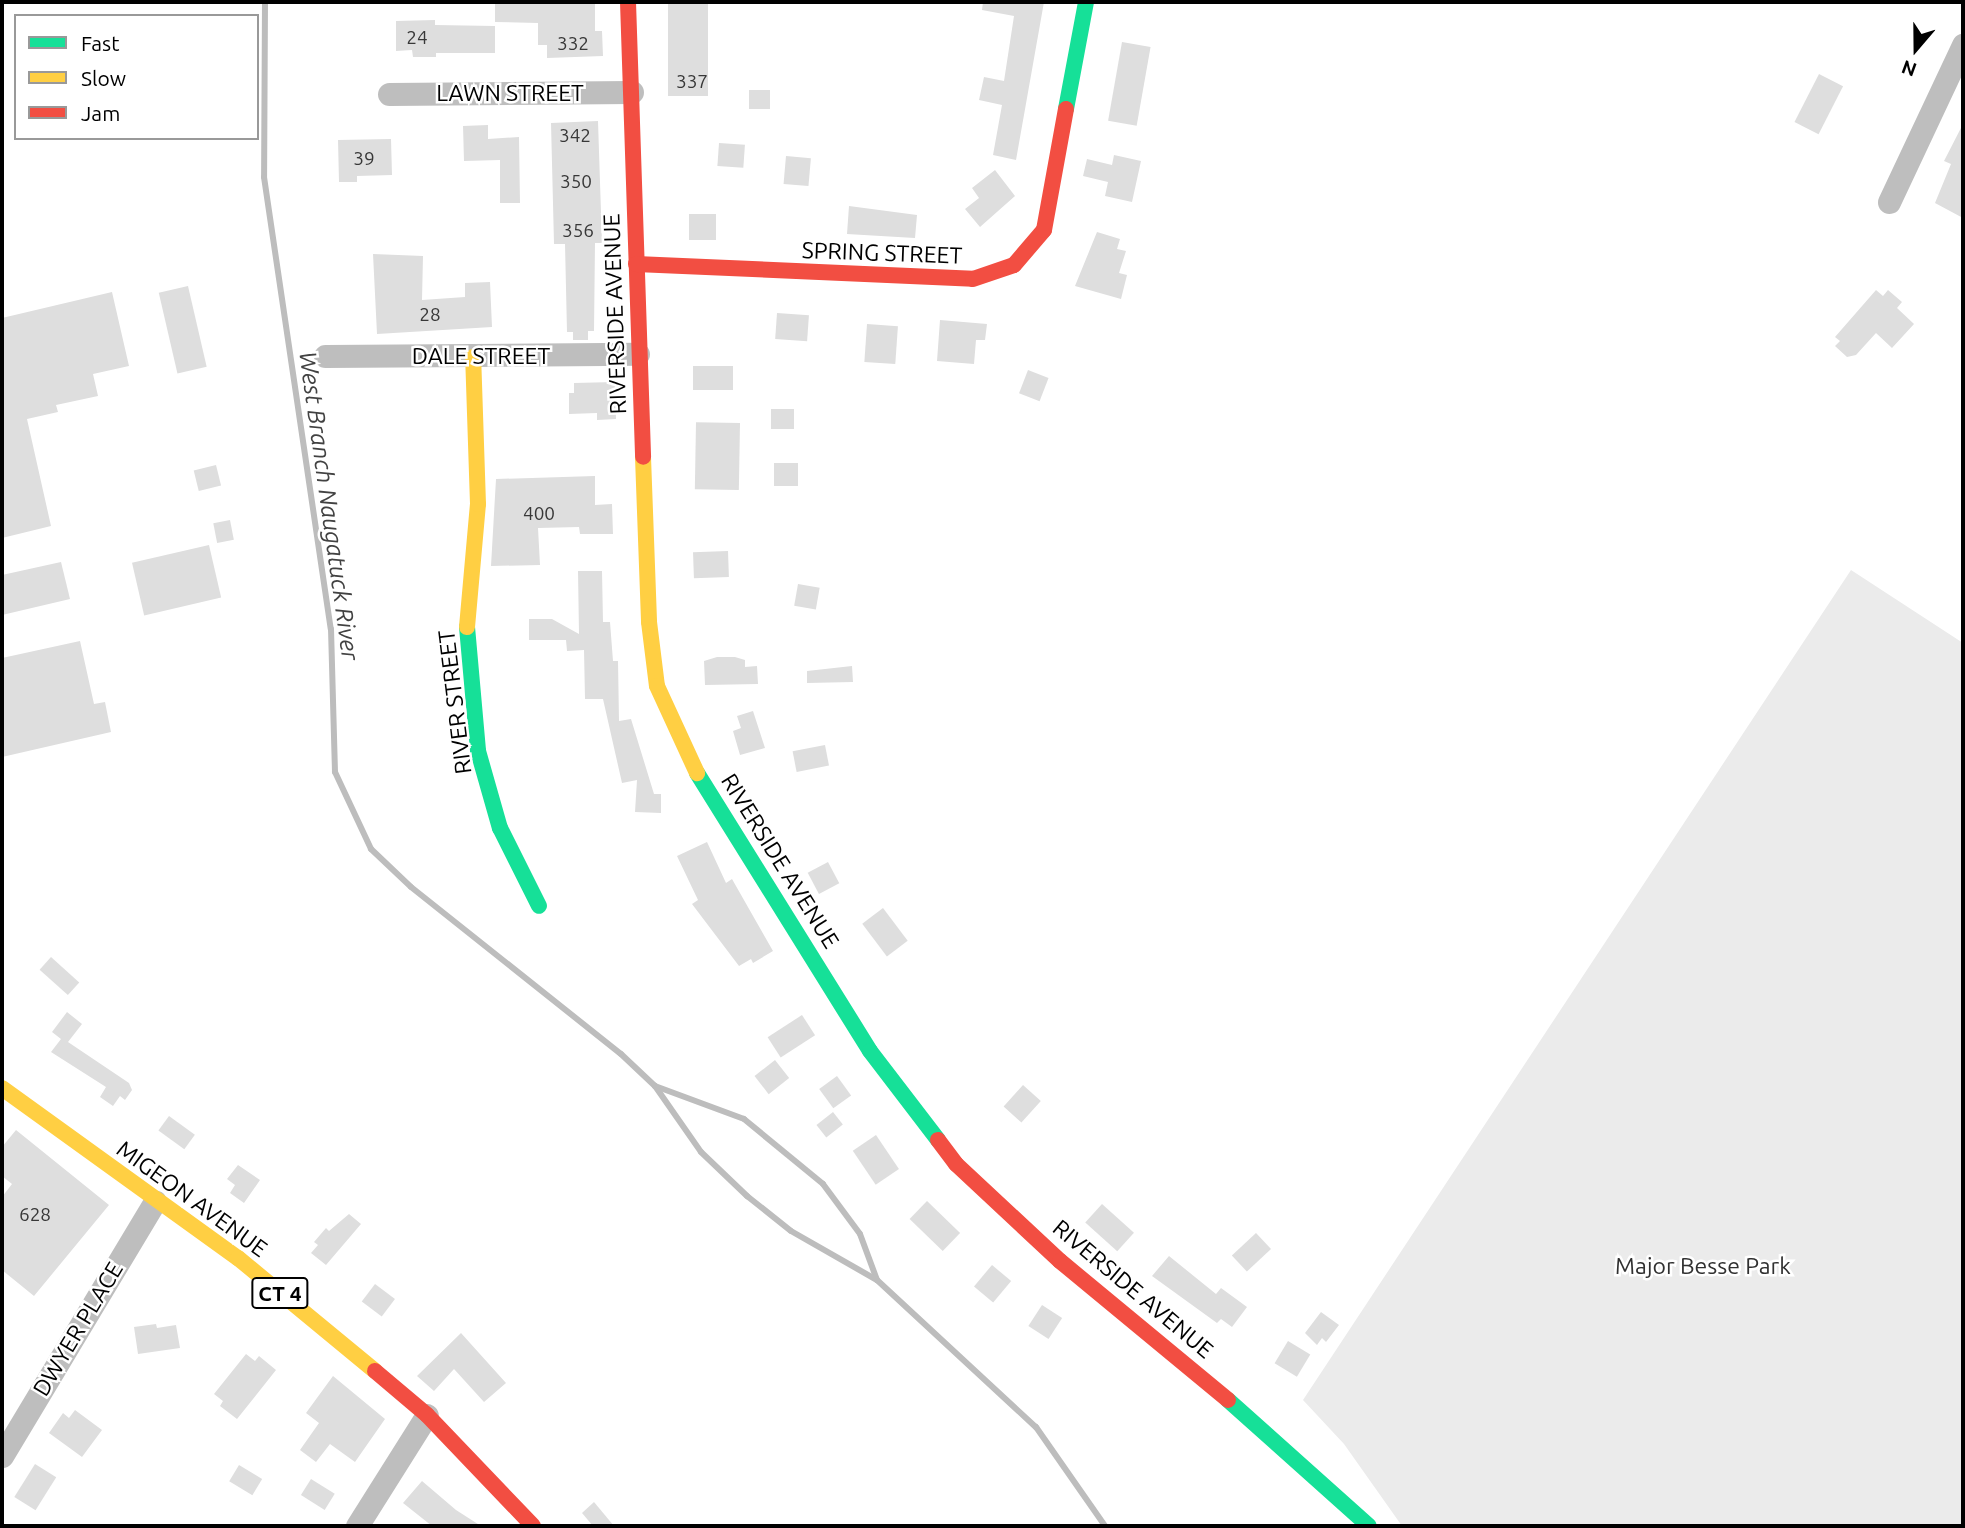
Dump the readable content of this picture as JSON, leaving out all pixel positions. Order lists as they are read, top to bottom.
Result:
{
  "streets": {
    "street": [
      "LAWN STREET",
      "SPRING STREET",
      "RIVERSIDE AVENUE",
      "DALE STREET",
      "RIVER STREET",
      "MIGEON AVENUE",
      "CT 4",
      "DWYER PLACE"
    ]
  },
  "crossings": [
    ["LAWN STREET", "RIVERSIDE AVENUE"],
    ["SPRING STREET", "RIVERSIDE AVENUE"],
    ["RIVERSIDE AVENUE", "DALE STREET"],
    ["DALE STREET", "RIVER STREET"],
    ["MIGEON AVENUE", "DWYER PLACE"]
  ],
  "water": ["West Branch Naugatuck River"],
  "parks": ["Major Besse Park"],
  "house_numbers": [
    "24",
    "332",
    "337",
    "342",
    "39",
    "350",
    "356",
    "28",
    "400",
    "628"
  ],
  "legend": ["Fast", "Slow", "Jam"],
  "north": "bottom"
}
